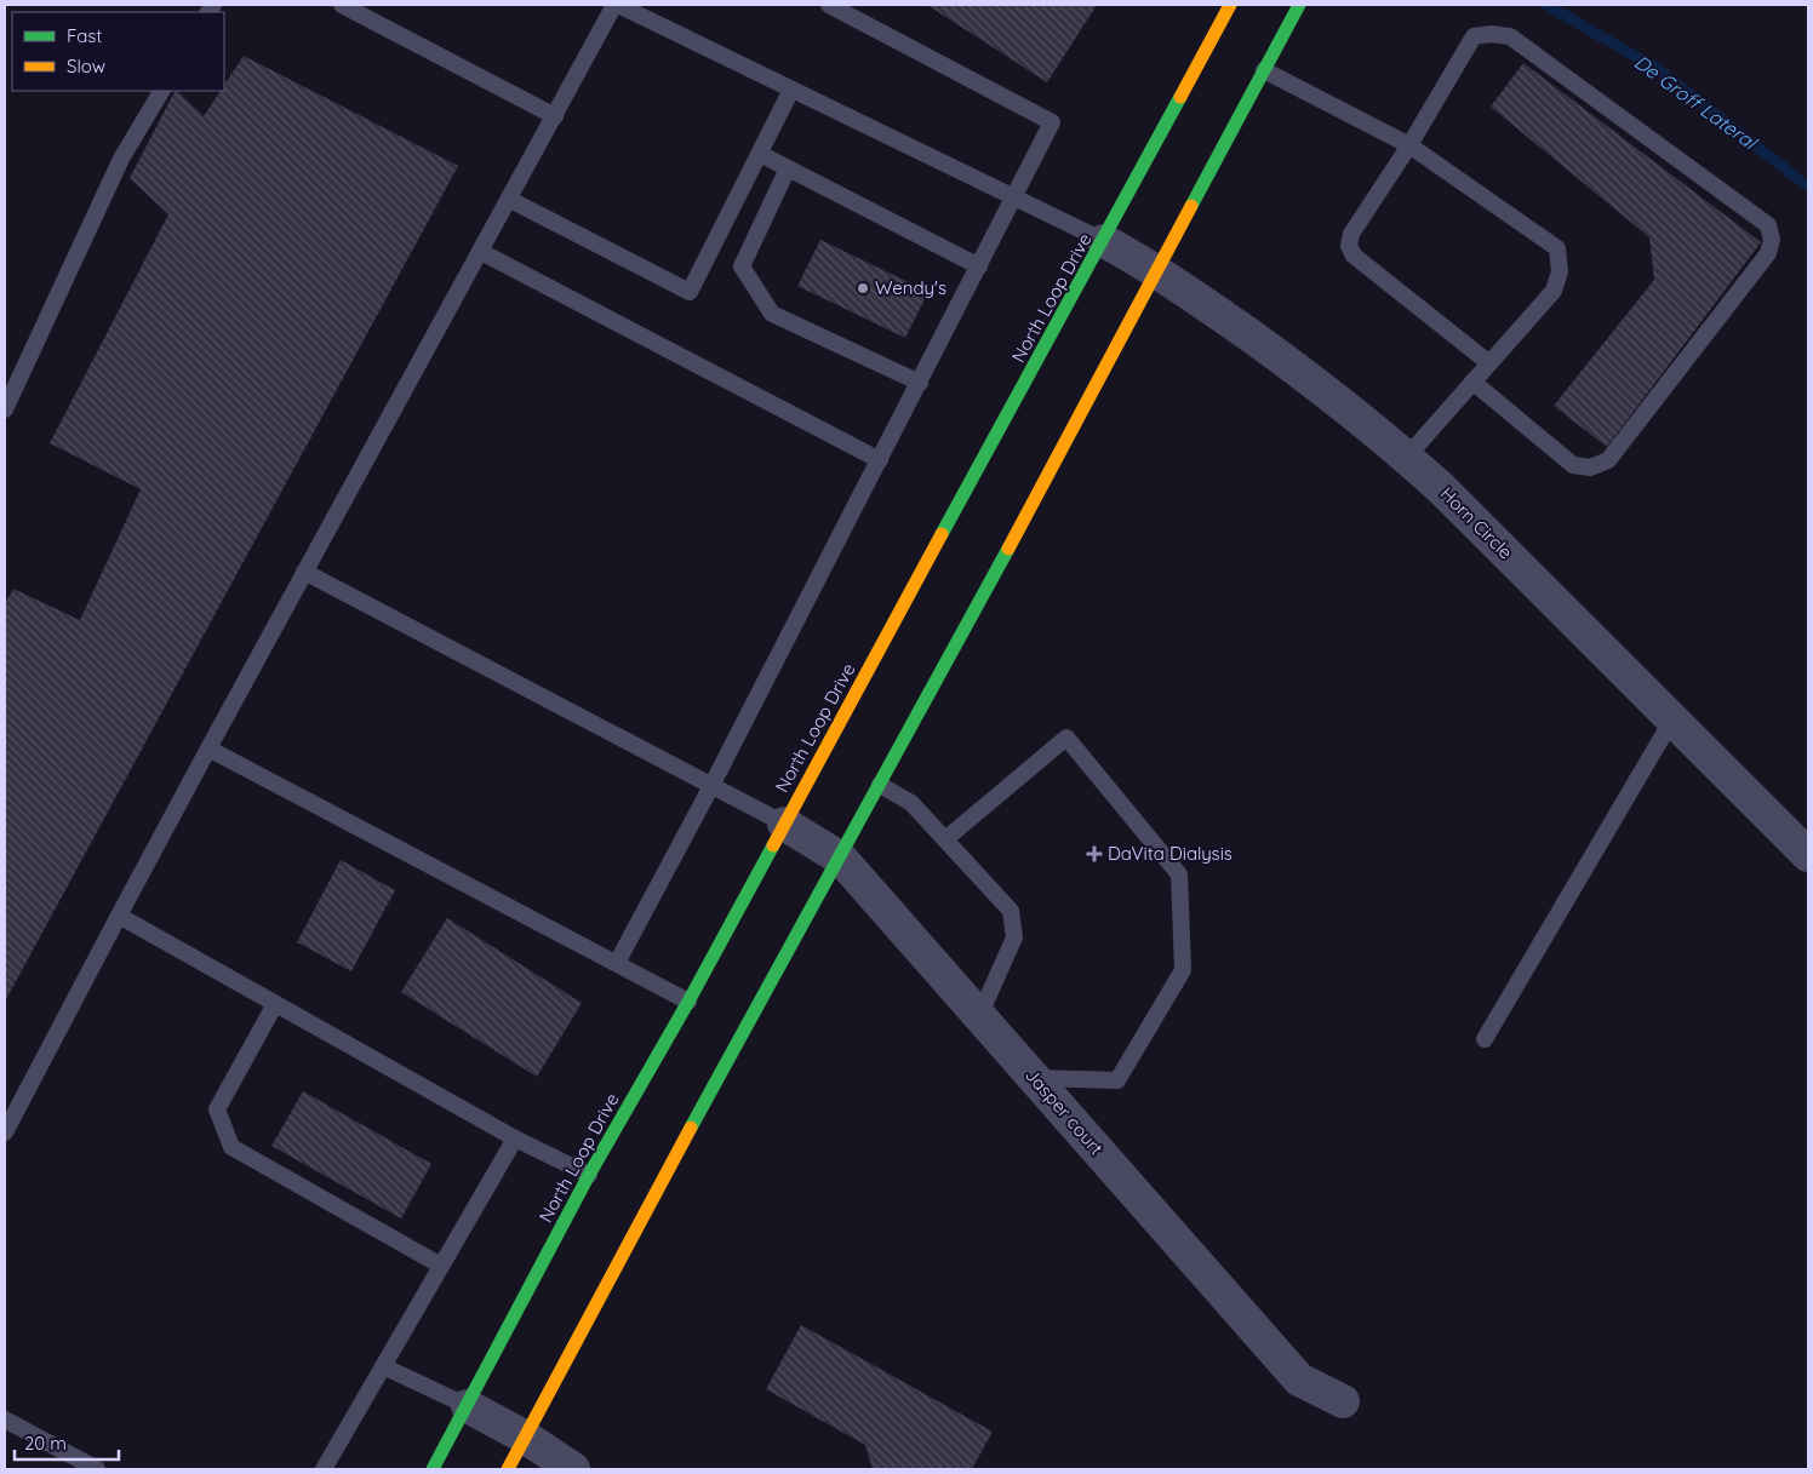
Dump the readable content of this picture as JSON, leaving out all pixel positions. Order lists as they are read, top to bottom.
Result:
{
  "streets": {
    "main road": ["North Loop Drive"],
    "street": ["Horn Circle", "Jasper court"]
  },
  "crossings": [
    ["North Loop Drive", "Horn Circle"],
    ["North Loop Drive", "Jasper court"]
  ],
  "water": ["De Groff Lateral"],
  "places": {
    "other": ["Wendy's"],
    "health": ["DaVita Dialysis"]
  },
  "legend": ["Fast", "Slow"],
  "scale_bar": "20 m"
}
